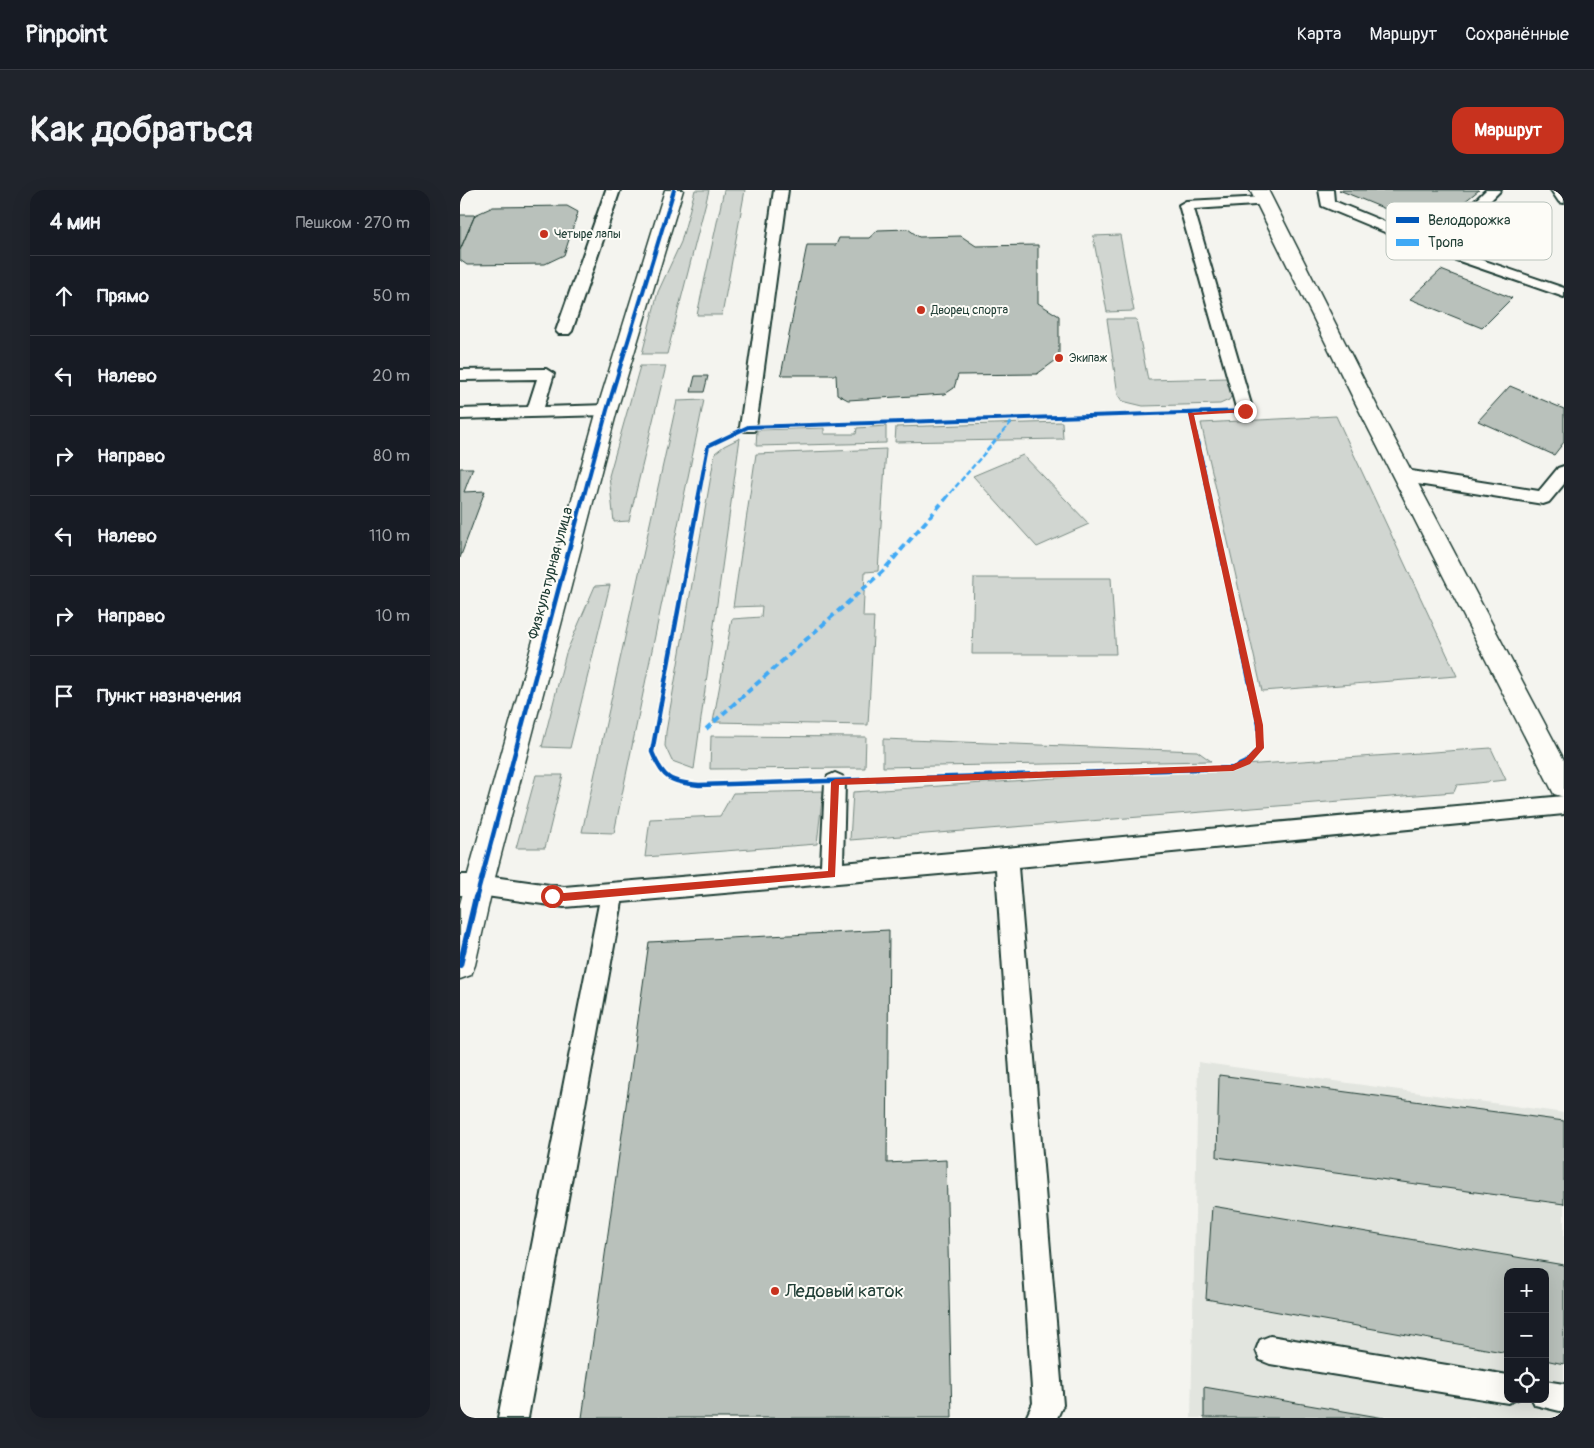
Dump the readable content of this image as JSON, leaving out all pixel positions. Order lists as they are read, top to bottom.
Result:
{
  "streets": {
    "street": ["Физкультурная улица"]
  },
  "places": [
    "Четыре лапы",
    "Дворец спорта",
    "Экипаж",
    "Ледовый каток"
  ],
  "legend": ["Велодорожка", "Тропа"],
  "page": {
    "header": "Pinpoint",
    "nav": ["Карта", "Маршрут", "Сохранённые"],
    "buttons": "Маршрут",
    "title": "Как добраться",
    "heading": ["4 мин", "Пешком · 270 m"],
    "list": [
      ["Прямо", "50 m"],
      ["Налево", "20 m"],
      ["Направо", "80 m"],
      ["Налево", "110 m"],
      ["Направо", "10 m"],
      "Пункт назначения"
    ],
    "map_buttons": ["+", "−"]
  }
}
